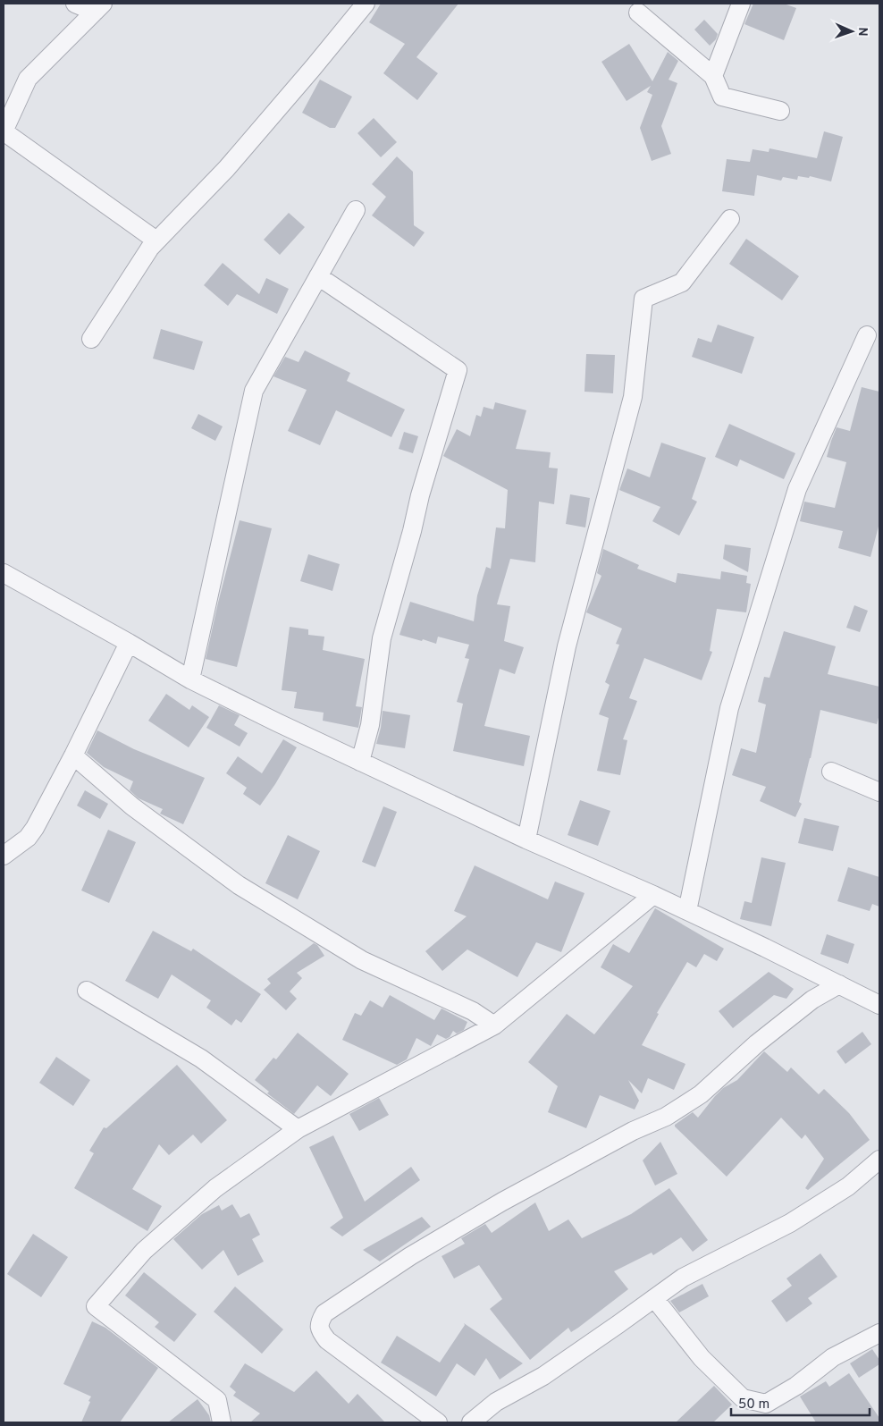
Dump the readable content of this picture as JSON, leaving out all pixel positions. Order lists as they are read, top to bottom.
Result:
{
  "scale_bar": "50 m",
  "north": "right"
}
